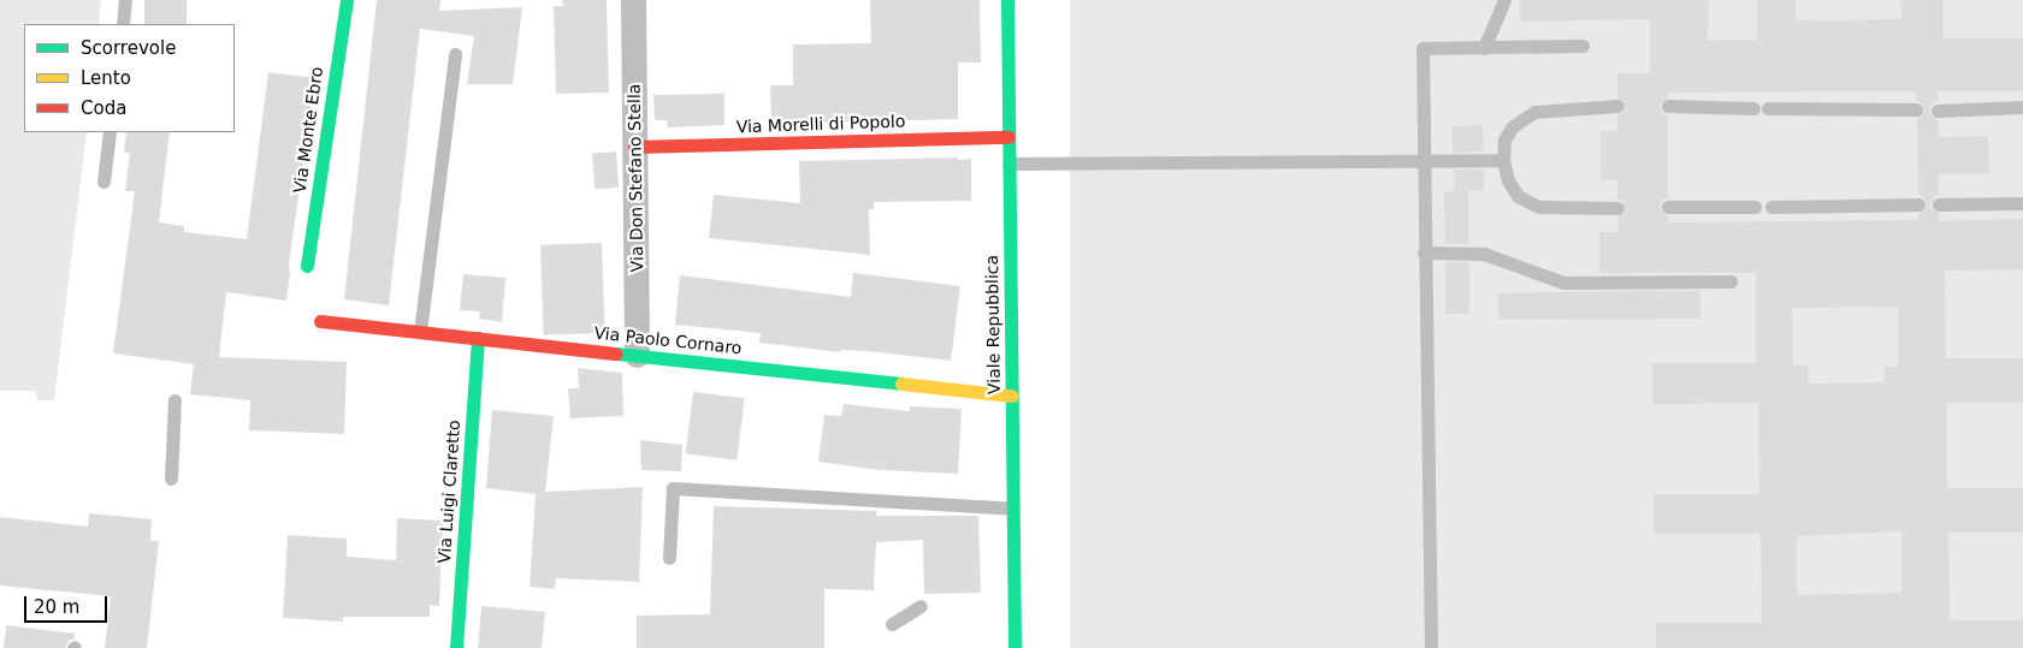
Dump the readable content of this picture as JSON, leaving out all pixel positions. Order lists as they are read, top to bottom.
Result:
{
  "streets": {
    "street": [
      "Via Morelli di Popolo",
      "Via Monte Ebro",
      "Via Don Stefano Stella",
      "Viale Repubblica",
      "Via Paolo Cornaro",
      "Via Luigi Claretto"
    ]
  },
  "crossings": [
    ["Via Morelli di Popolo", "Via Don Stefano Stella"],
    ["Via Morelli di Popolo", "Viale Repubblica"],
    ["Via Don Stefano Stella", "Via Paolo Cornaro"],
    ["Viale Repubblica", "Via Paolo Cornaro"],
    ["Via Paolo Cornaro", "Via Luigi Claretto"]
  ],
  "legend": ["Scorrevole", "Lento", "Coda"],
  "scale_bar": "20 m"
}
